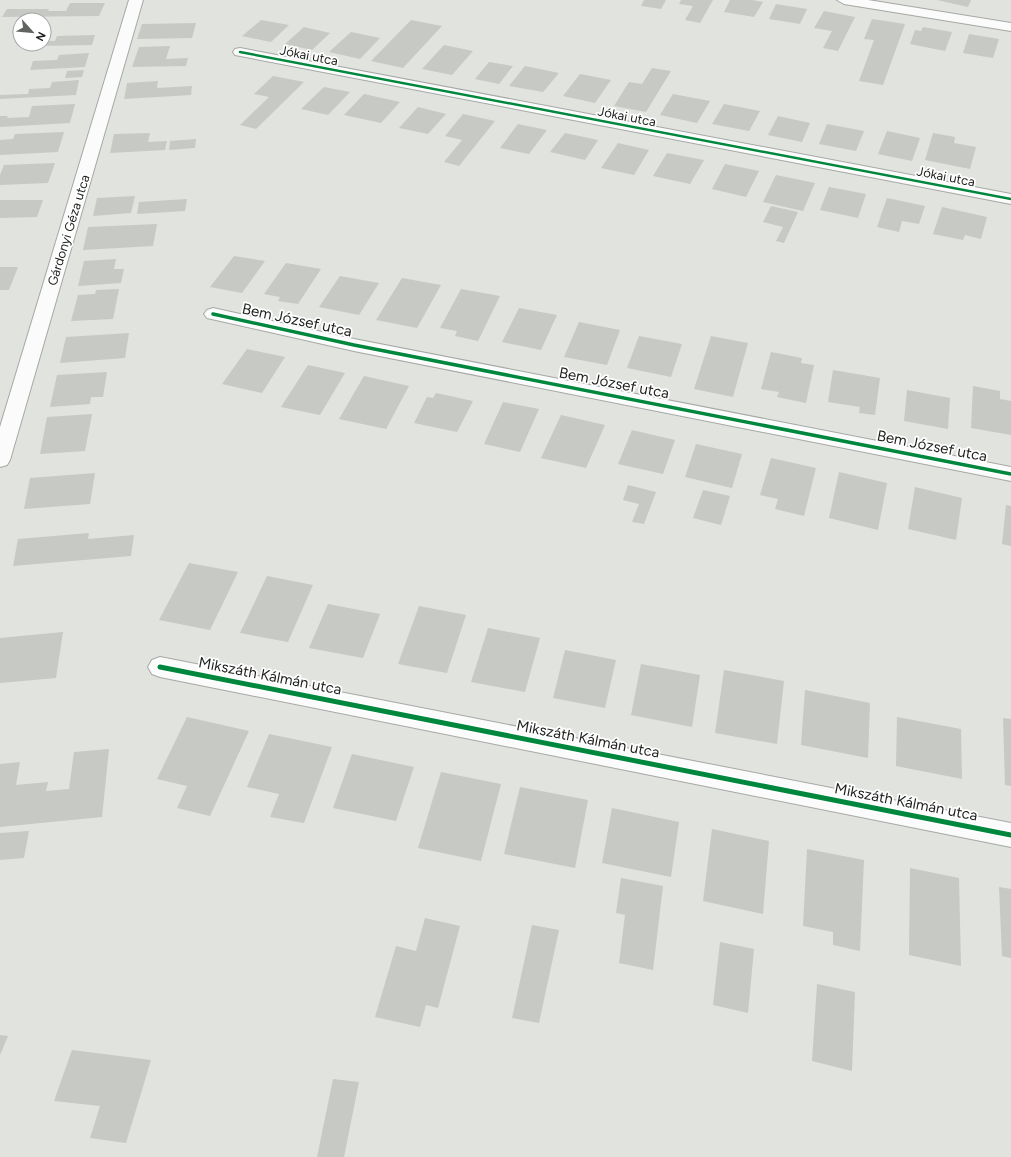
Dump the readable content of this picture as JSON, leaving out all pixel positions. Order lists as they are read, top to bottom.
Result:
{
  "streets": {
    "street": [
      "Jókai utca",
      "Gárdonyi Géza utca",
      "Bem József utca",
      "Mikszáth Kálmán utca"
    ]
  },
  "north": "bottom right"
}
